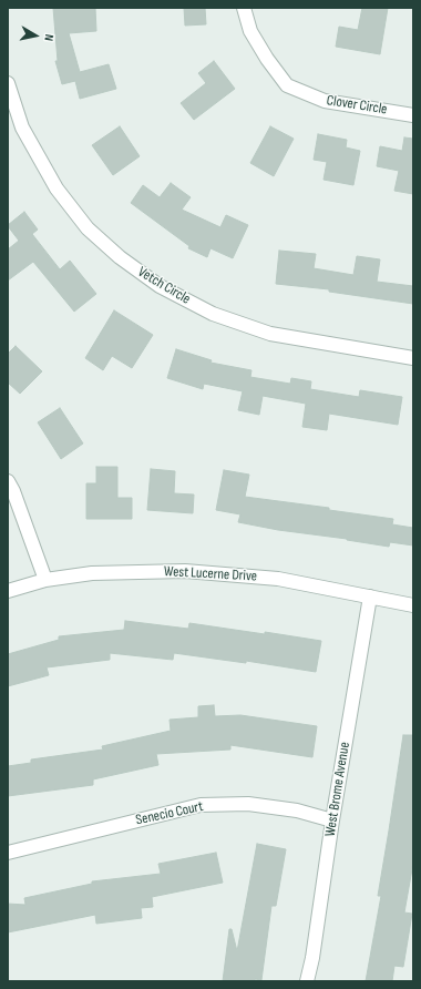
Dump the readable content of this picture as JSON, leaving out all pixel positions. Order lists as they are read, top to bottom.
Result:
{
  "streets": {
    "street": [
      "Clover Circle",
      "Vetch Circle",
      "West Lucerne Drive",
      "West Brome Avenue",
      "Senecio Court"
    ]
  },
  "crossings": [
    ["West Lucerne Drive", "West Brome Avenue"],
    ["West Brome Avenue", "Senecio Court"]
  ],
  "north": "right"
}
